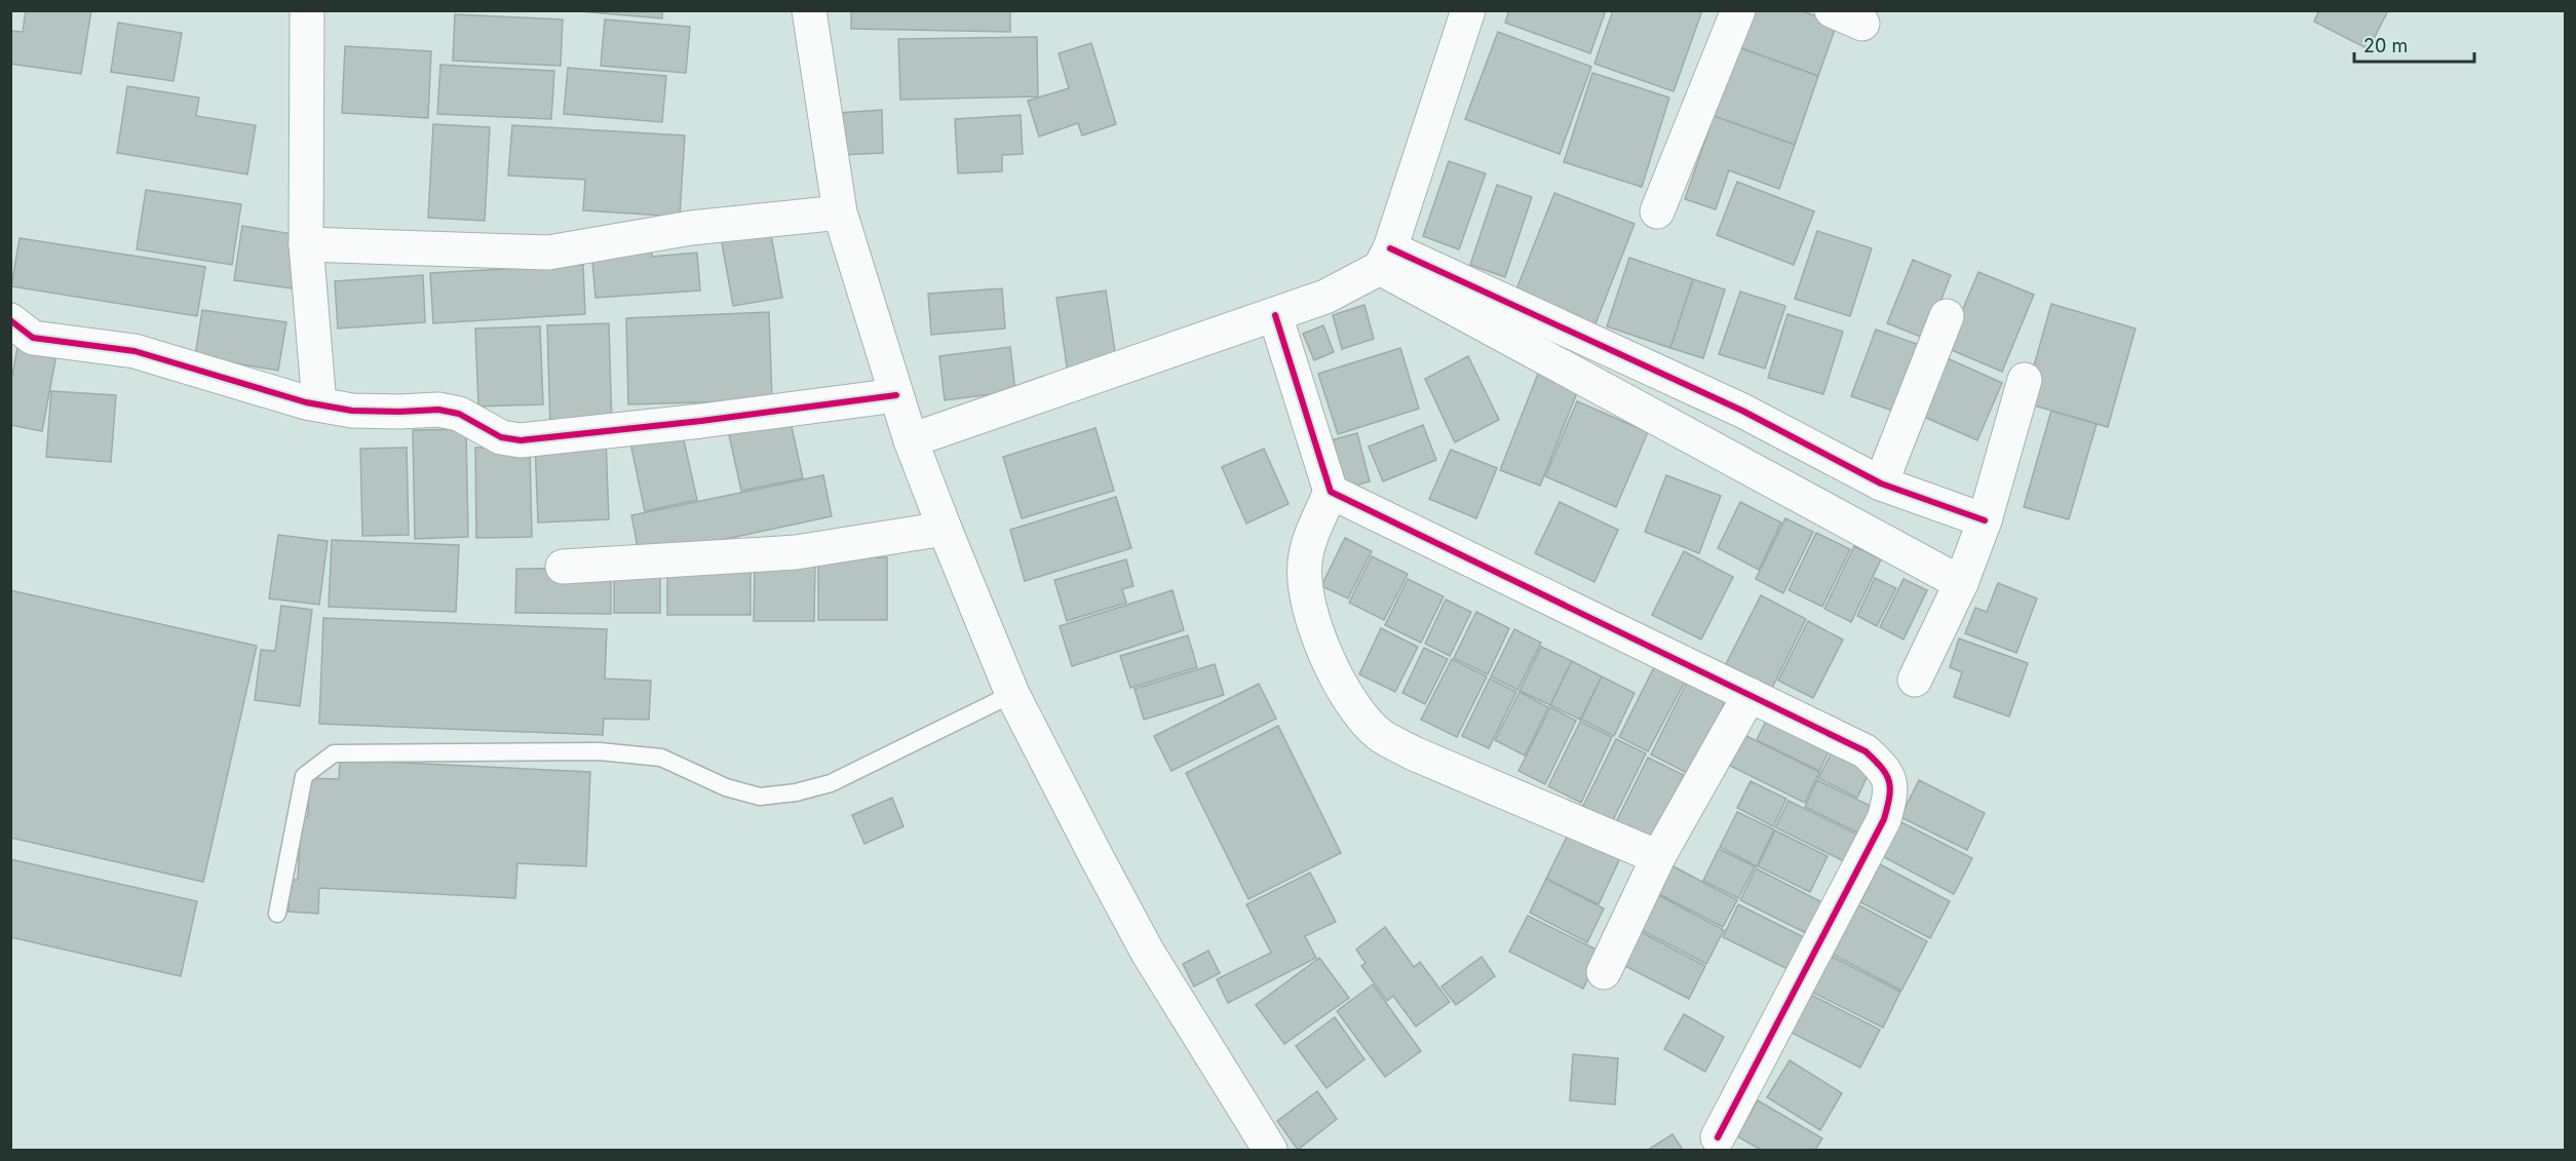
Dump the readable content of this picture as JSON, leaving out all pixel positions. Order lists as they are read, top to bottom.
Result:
{
  "scale_bar": "20 m"
}
